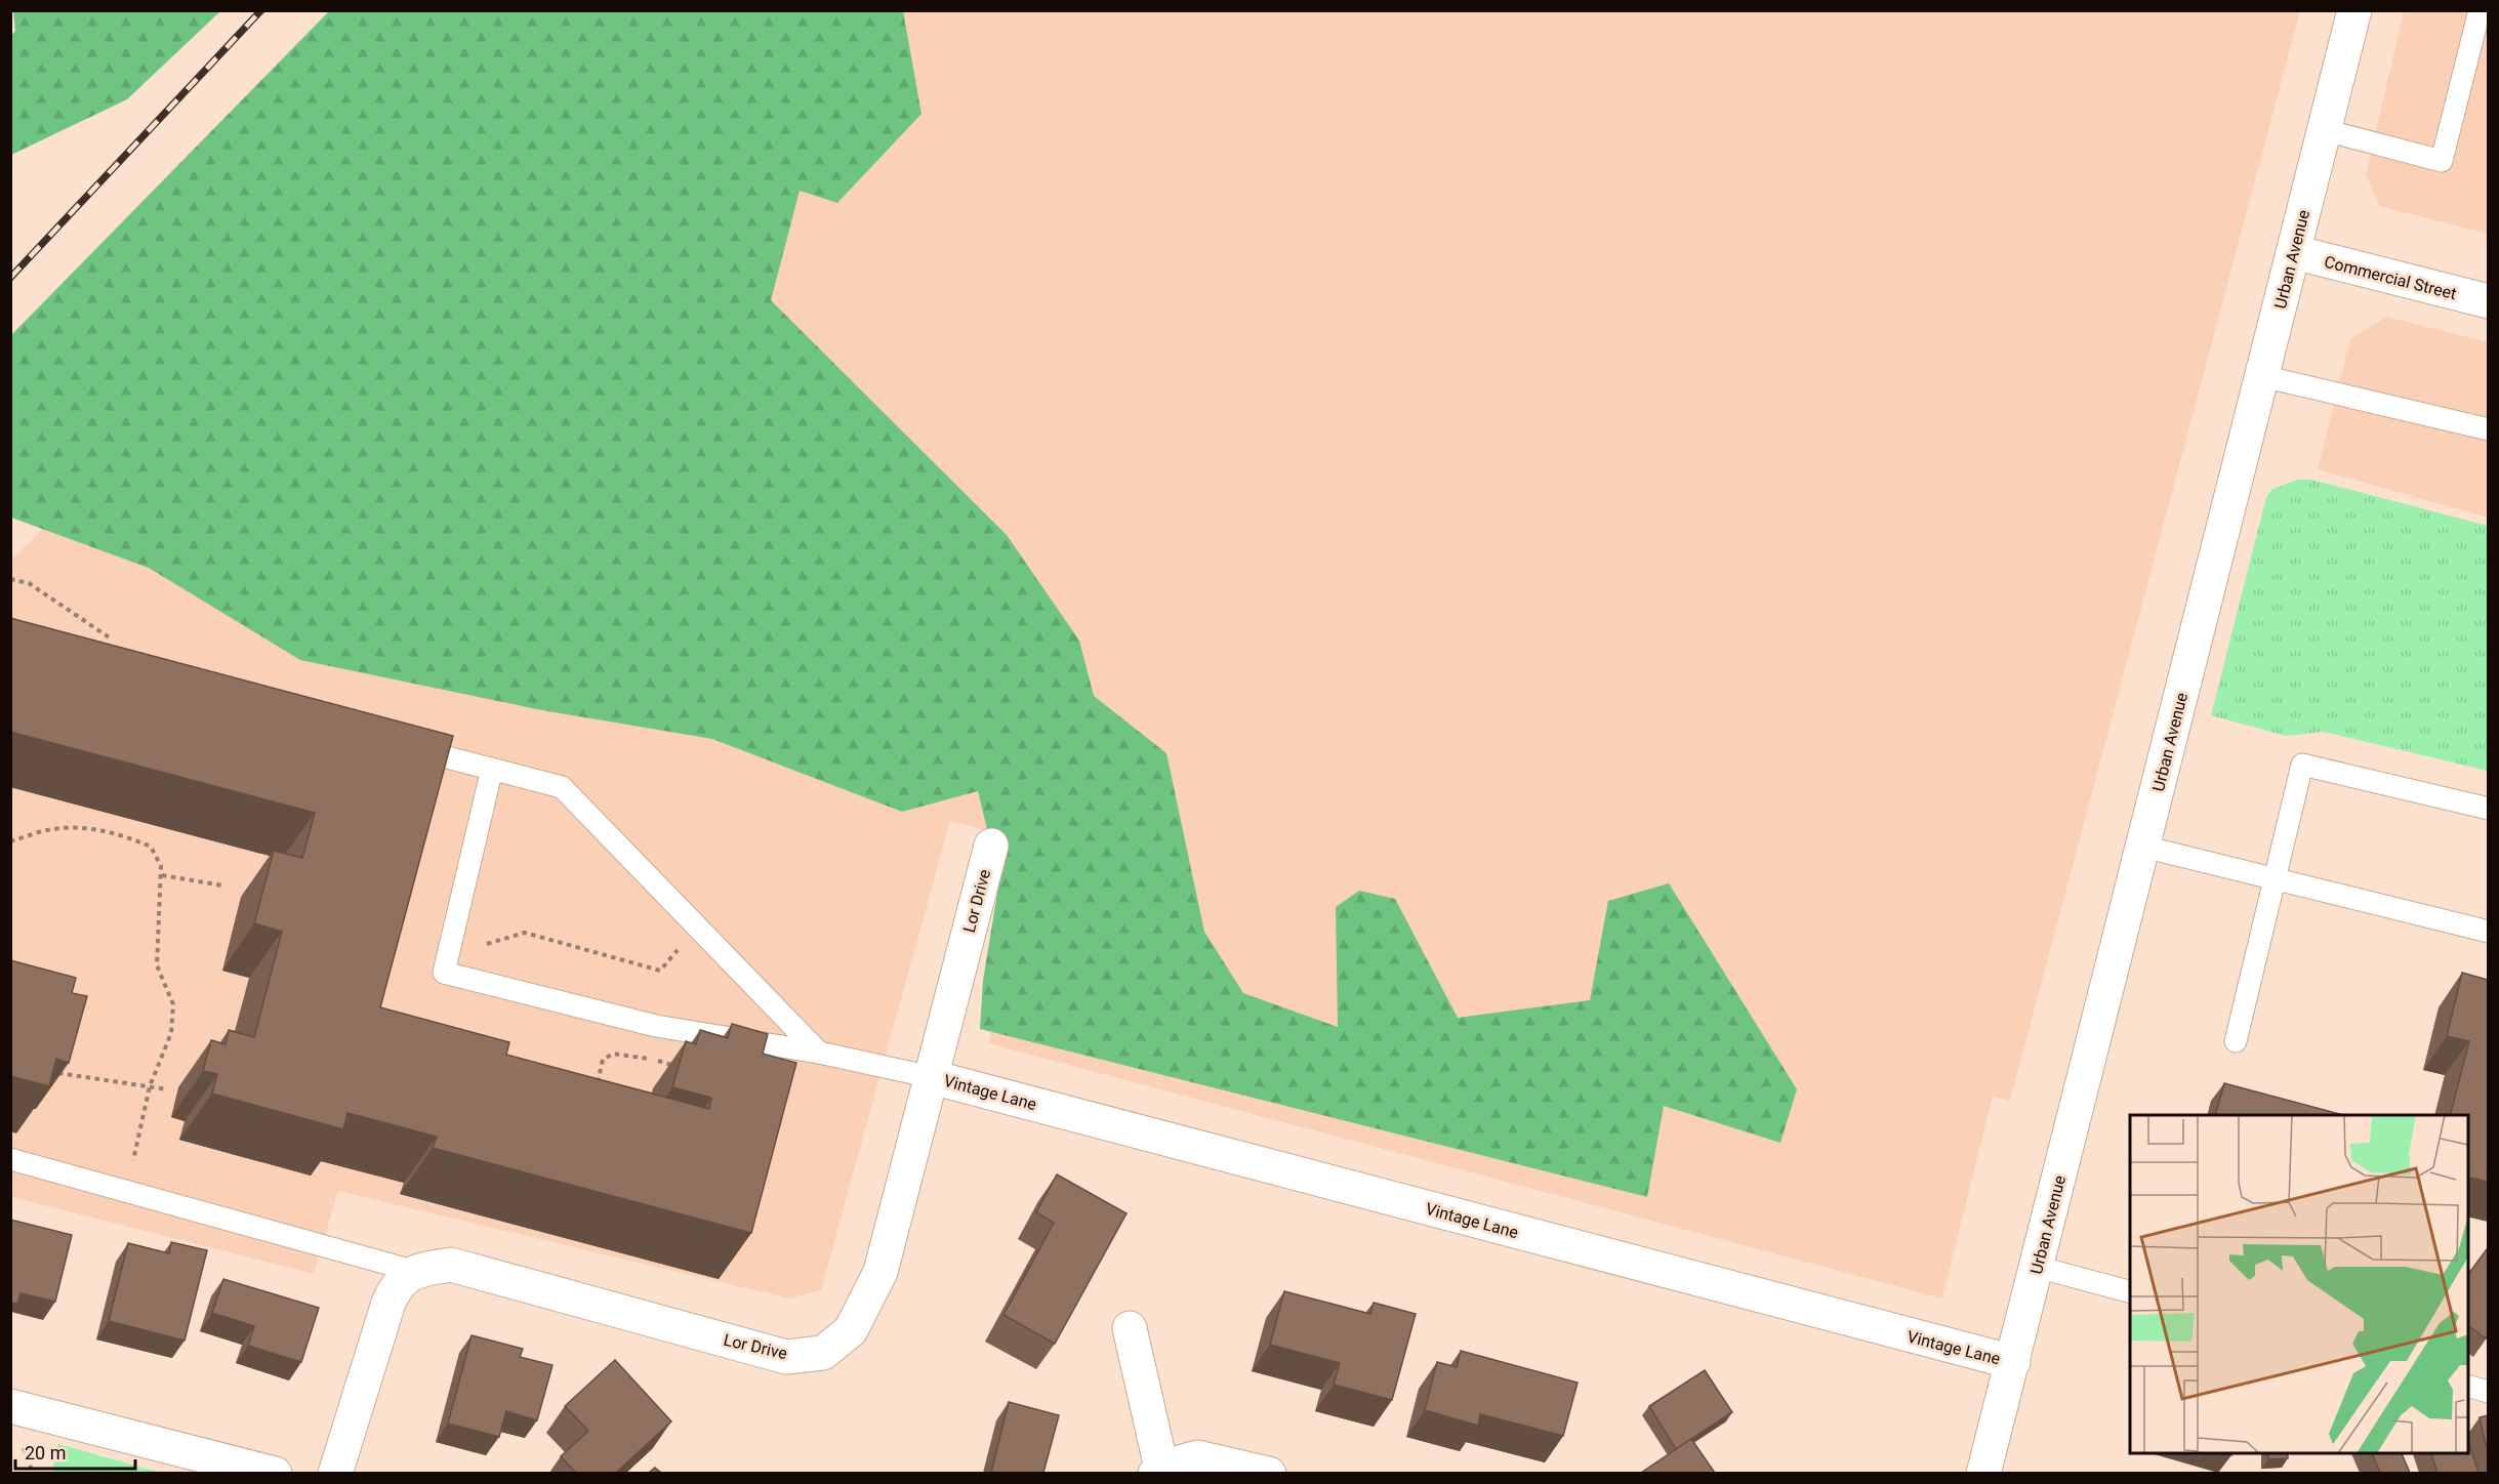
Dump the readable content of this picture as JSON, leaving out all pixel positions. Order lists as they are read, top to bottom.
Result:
{
  "streets": {
    "street": [
      "Urban Avenue",
      "Commercial Street",
      "Lor Drive",
      "Vintage Lane"
    ]
  },
  "crossings": [
    ["Urban Avenue", "Commercial Street"],
    ["Urban Avenue", "Vintage Lane"],
    ["Lor Drive", "Vintage Lane"]
  ],
  "scale_bar": "20 m"
}
